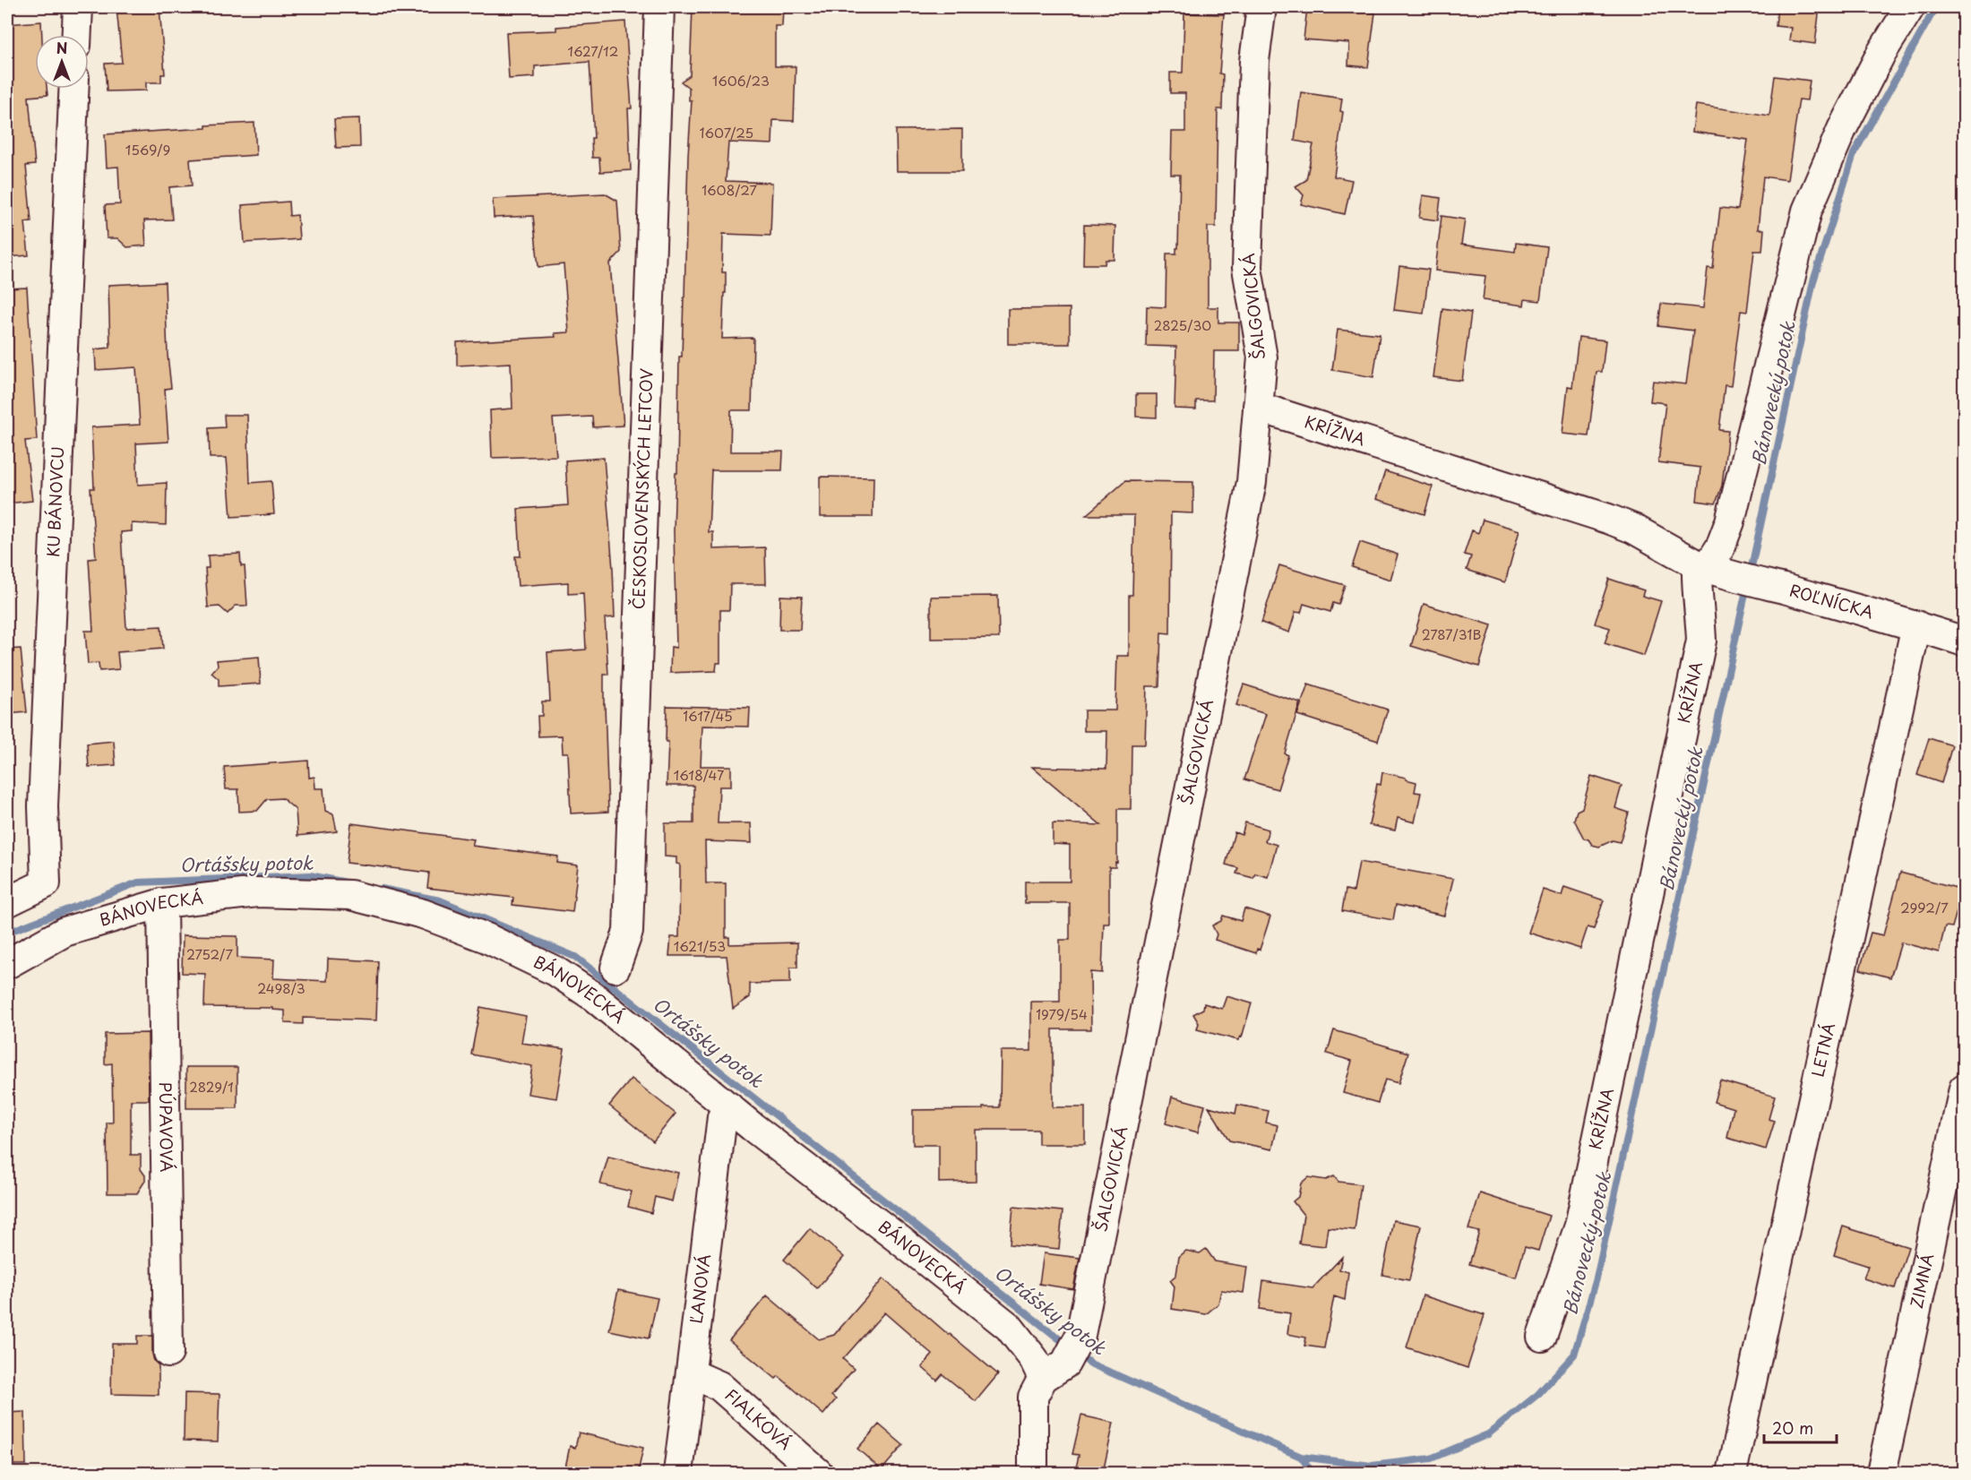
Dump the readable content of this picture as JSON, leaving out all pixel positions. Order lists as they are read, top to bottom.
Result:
{
  "streets": {
    "street": [
      "ŠALGOVICKÁ",
      "KRÍŽNA",
      "ČESKOSLOVENSKÝCH LETCOV",
      "KU BÁNOVCU",
      "ROĽNÍCKA",
      "BÁNOVECKÁ",
      "LETNÁ",
      "PÚPAVOVÁ",
      "ZIMNÁ",
      "ĽANOVÁ",
      "FIALKOVÁ"
    ]
  },
  "crossings": [
    ["ŠALGOVICKÁ", "KRÍŽNA"],
    ["ŠALGOVICKÁ", "BÁNOVECKÁ"],
    ["KRÍŽNA", "ROĽNÍCKA"],
    ["ROĽNÍCKA", "LETNÁ"],
    ["BÁNOVECKÁ", "PÚPAVOVÁ"],
    ["BÁNOVECKÁ", "ĽANOVÁ"],
    ["ĽANOVÁ", "FIALKOVÁ"]
  ],
  "water": ["Bánovecký potok", "Ortášsky potok"],
  "house_numbers": [
    "1627/12",
    "1606/23",
    "1607/25",
    "1569/9",
    "1608/27",
    "2825/30",
    "2787/31B",
    "1617/45",
    "1618/47",
    "2992/7",
    "1621/53",
    "2752/7",
    "2498/3",
    "1979/54",
    "2829/1"
  ],
  "scale_bar": "20 m",
  "north": "top"
}
